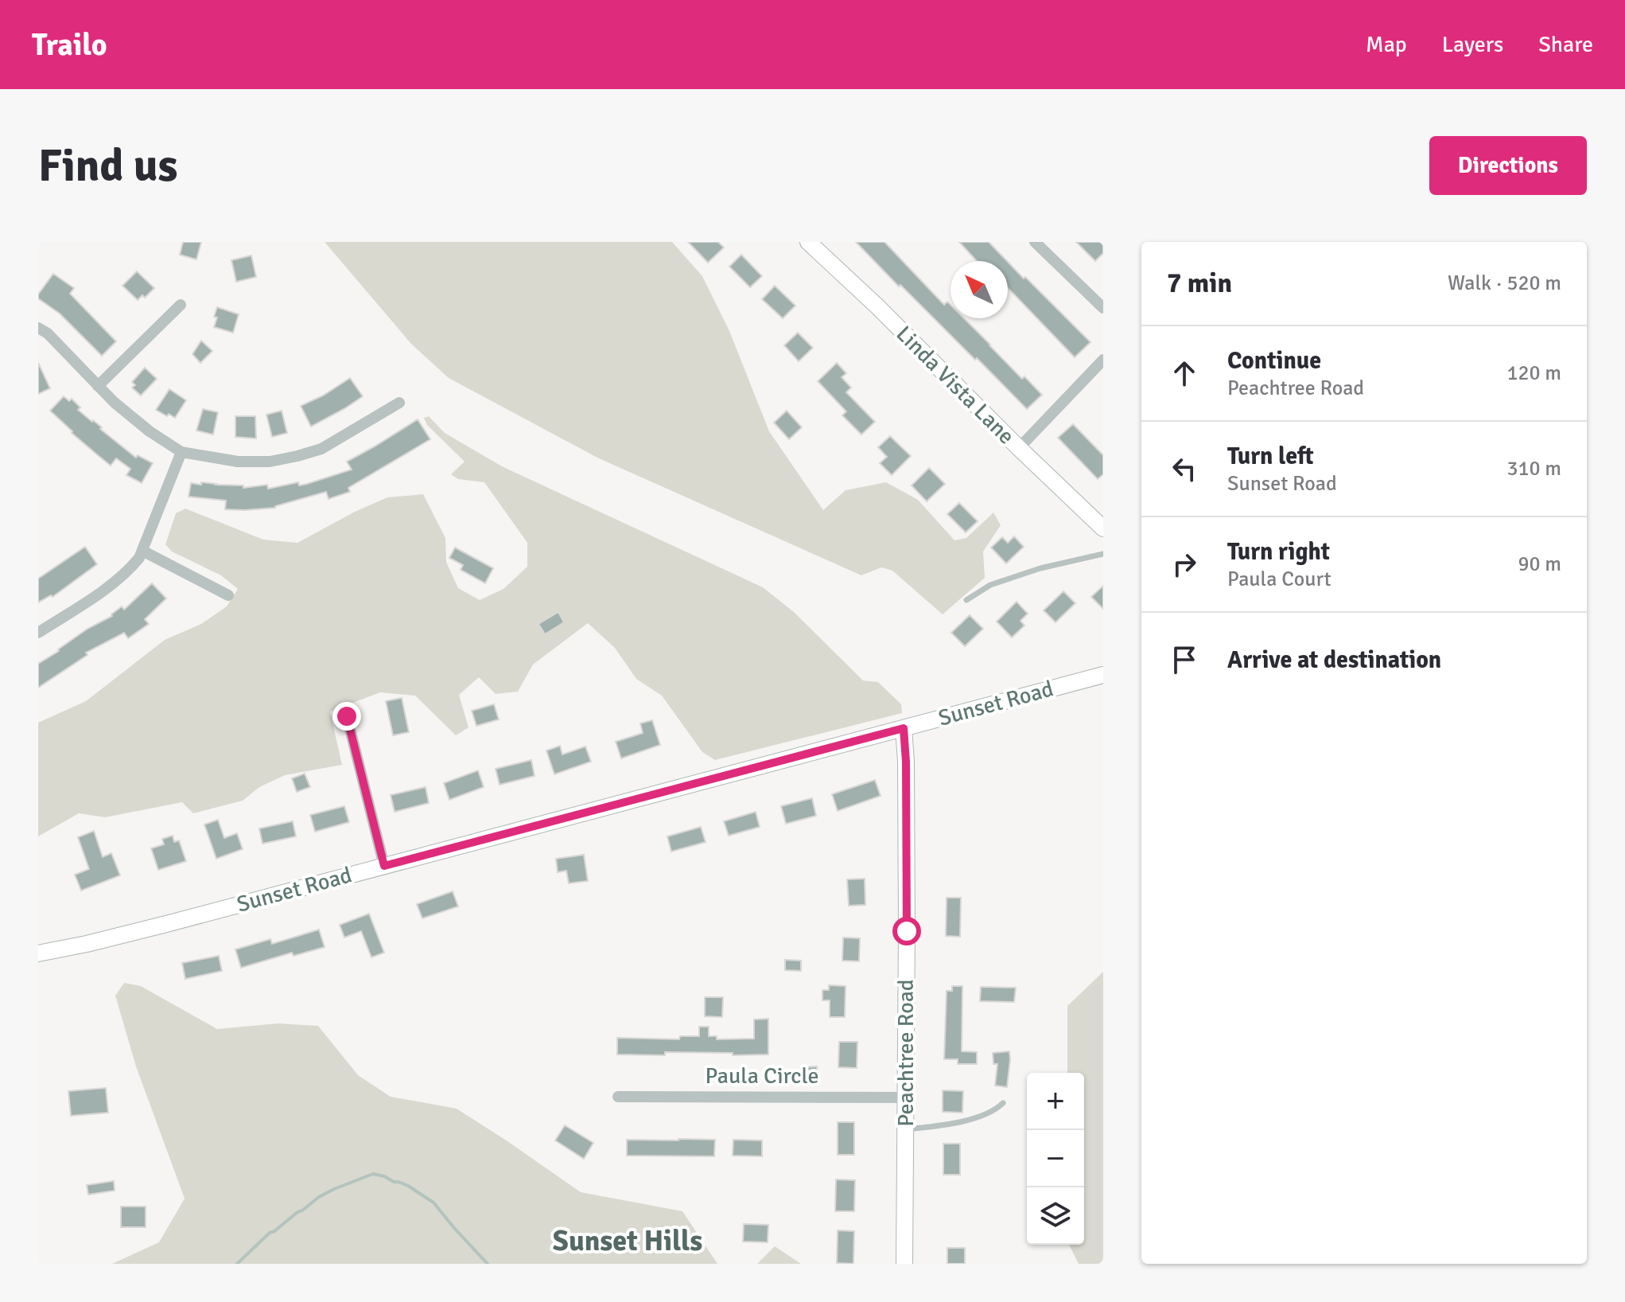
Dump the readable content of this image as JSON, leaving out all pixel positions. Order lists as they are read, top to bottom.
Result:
{
  "streets": {
    "main road": ["Linda Vista Lane", "Sunset Road", "Peachtree Road"],
    "street": ["Paula Circle"]
  },
  "crossings": [
    ["Sunset Road", "Peachtree Road"],
    ["Peachtree Road", "Paula Circle"]
  ],
  "districts": ["Sunset Hills"],
  "north": "top left",
  "page": {
    "header": "Trailo",
    "nav": ["Map", "Layers", "Share"],
    "buttons": "Directions",
    "title": "Find us",
    "heading": ["7 min", "Walk · 520 m"],
    "list": [
      ["Continue", "Peachtree Road", "120 m"],
      ["Turn left", "Sunset Road", "310 m"],
      ["Turn right", "Paula Court", "90 m"],
      "Arrive at destination"
    ],
    "map_buttons": ["+", "−"]
  }
}
